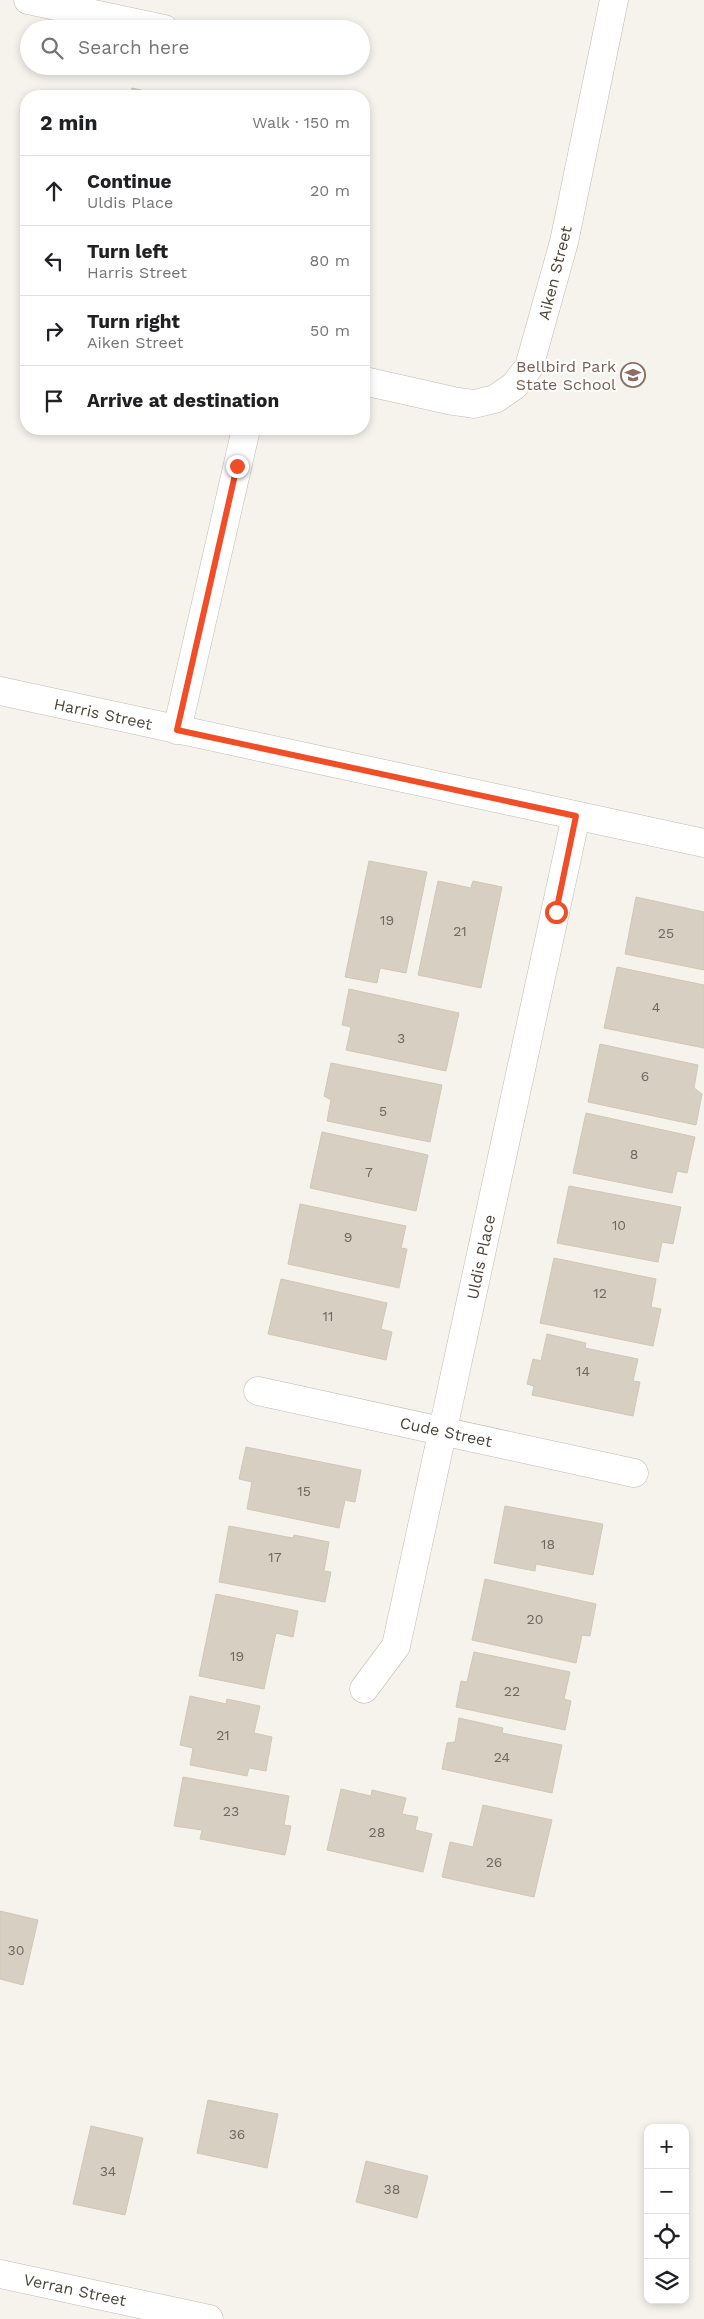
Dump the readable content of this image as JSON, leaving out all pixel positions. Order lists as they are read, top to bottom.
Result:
{
  "streets": {
    "street": [
      "Aiken Street",
      "Harris Street",
      "Uldis Place",
      "Cude Street",
      "Verran Street"
    ]
  },
  "crossings": [
    ["Harris Street", "Uldis Place"],
    ["Uldis Place", "Cude Street"]
  ],
  "places": {
    "school or university": ["Bellbird Park State School"]
  },
  "house_numbers": [
    "19",
    "21",
    "25",
    "4",
    "3",
    "6",
    "5",
    "8",
    "7",
    "10",
    "9",
    "12",
    "11",
    "14",
    "15",
    "18",
    "17",
    "20",
    "19",
    "22",
    "21",
    "24",
    "23",
    "28",
    "26",
    "30",
    "36",
    "34",
    "38"
  ],
  "page": {
    "search": "Search here",
    "heading": ["2 min", "Walk · 150 m"],
    "list": [
      ["Continue", "Uldis Place", "20 m"],
      ["Turn left", "Harris Street", "80 m"],
      ["Turn right", "Aiken Street", "50 m"],
      "Arrive at destination"
    ],
    "map_buttons": ["+", "−"]
  }
}
